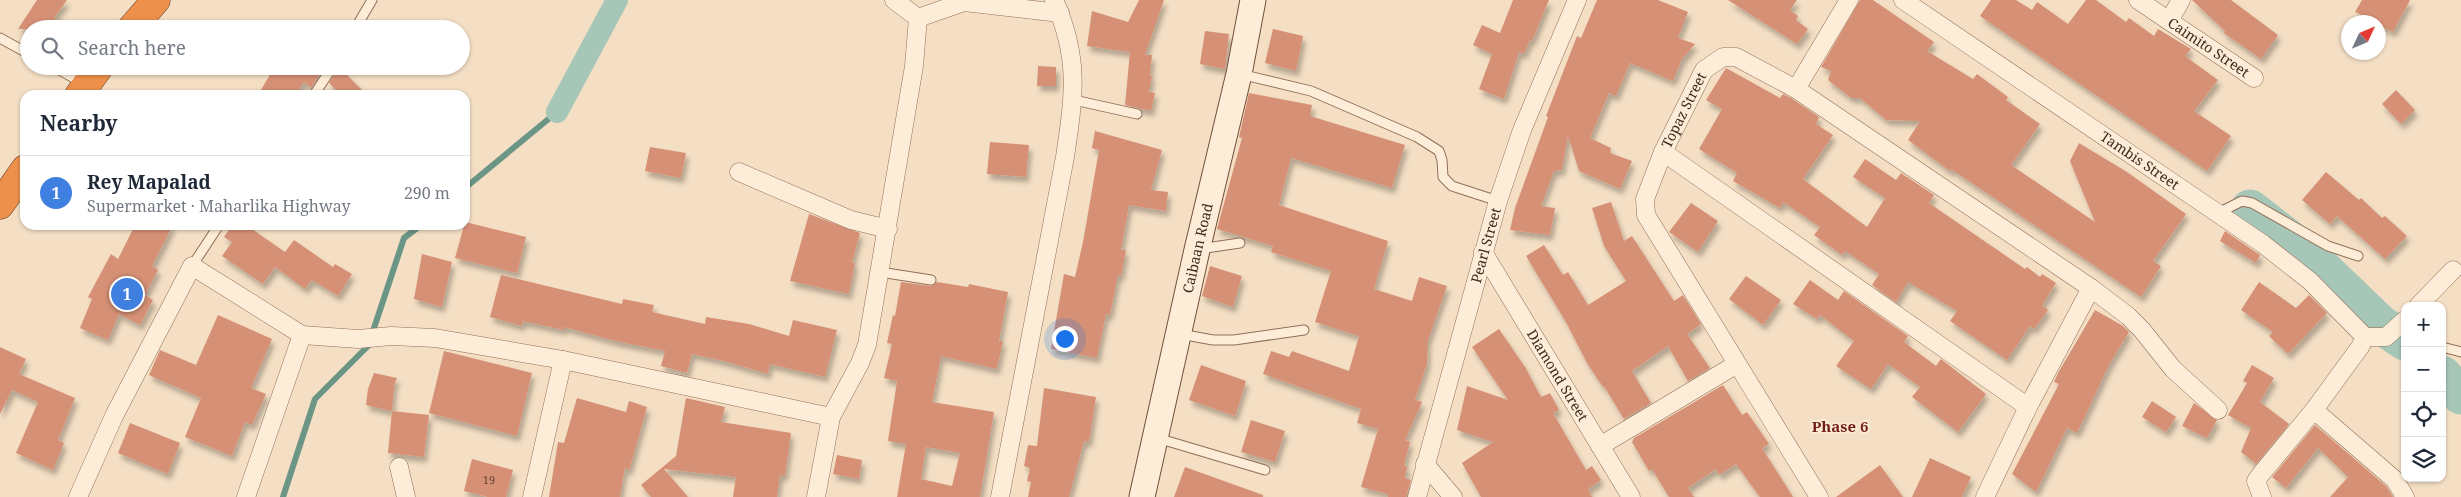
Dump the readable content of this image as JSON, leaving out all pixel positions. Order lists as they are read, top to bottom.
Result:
{
  "streets": {
    "street": [
      "Caimito Street",
      "Topaz Street",
      "Tambis Street",
      "Pearl Street",
      "Caibaan Road",
      "Diamond Street"
    ]
  },
  "crossings": [
    ["Pearl Street", "Diamond Street"]
  ],
  "districts": ["Phase 6"],
  "house_numbers": ["19"],
  "north": "top right",
  "page": {
    "search": "Search here",
    "heading": "Nearby",
    "list": [
      {
        "mark": "1",
        "name": "Rey Mapalad",
        "note": "Supermarket · Maharlika Highway",
        "value": "290 m"
      }
    ],
    "pins": "1",
    "map_buttons": ["+", "−"]
  }
}
